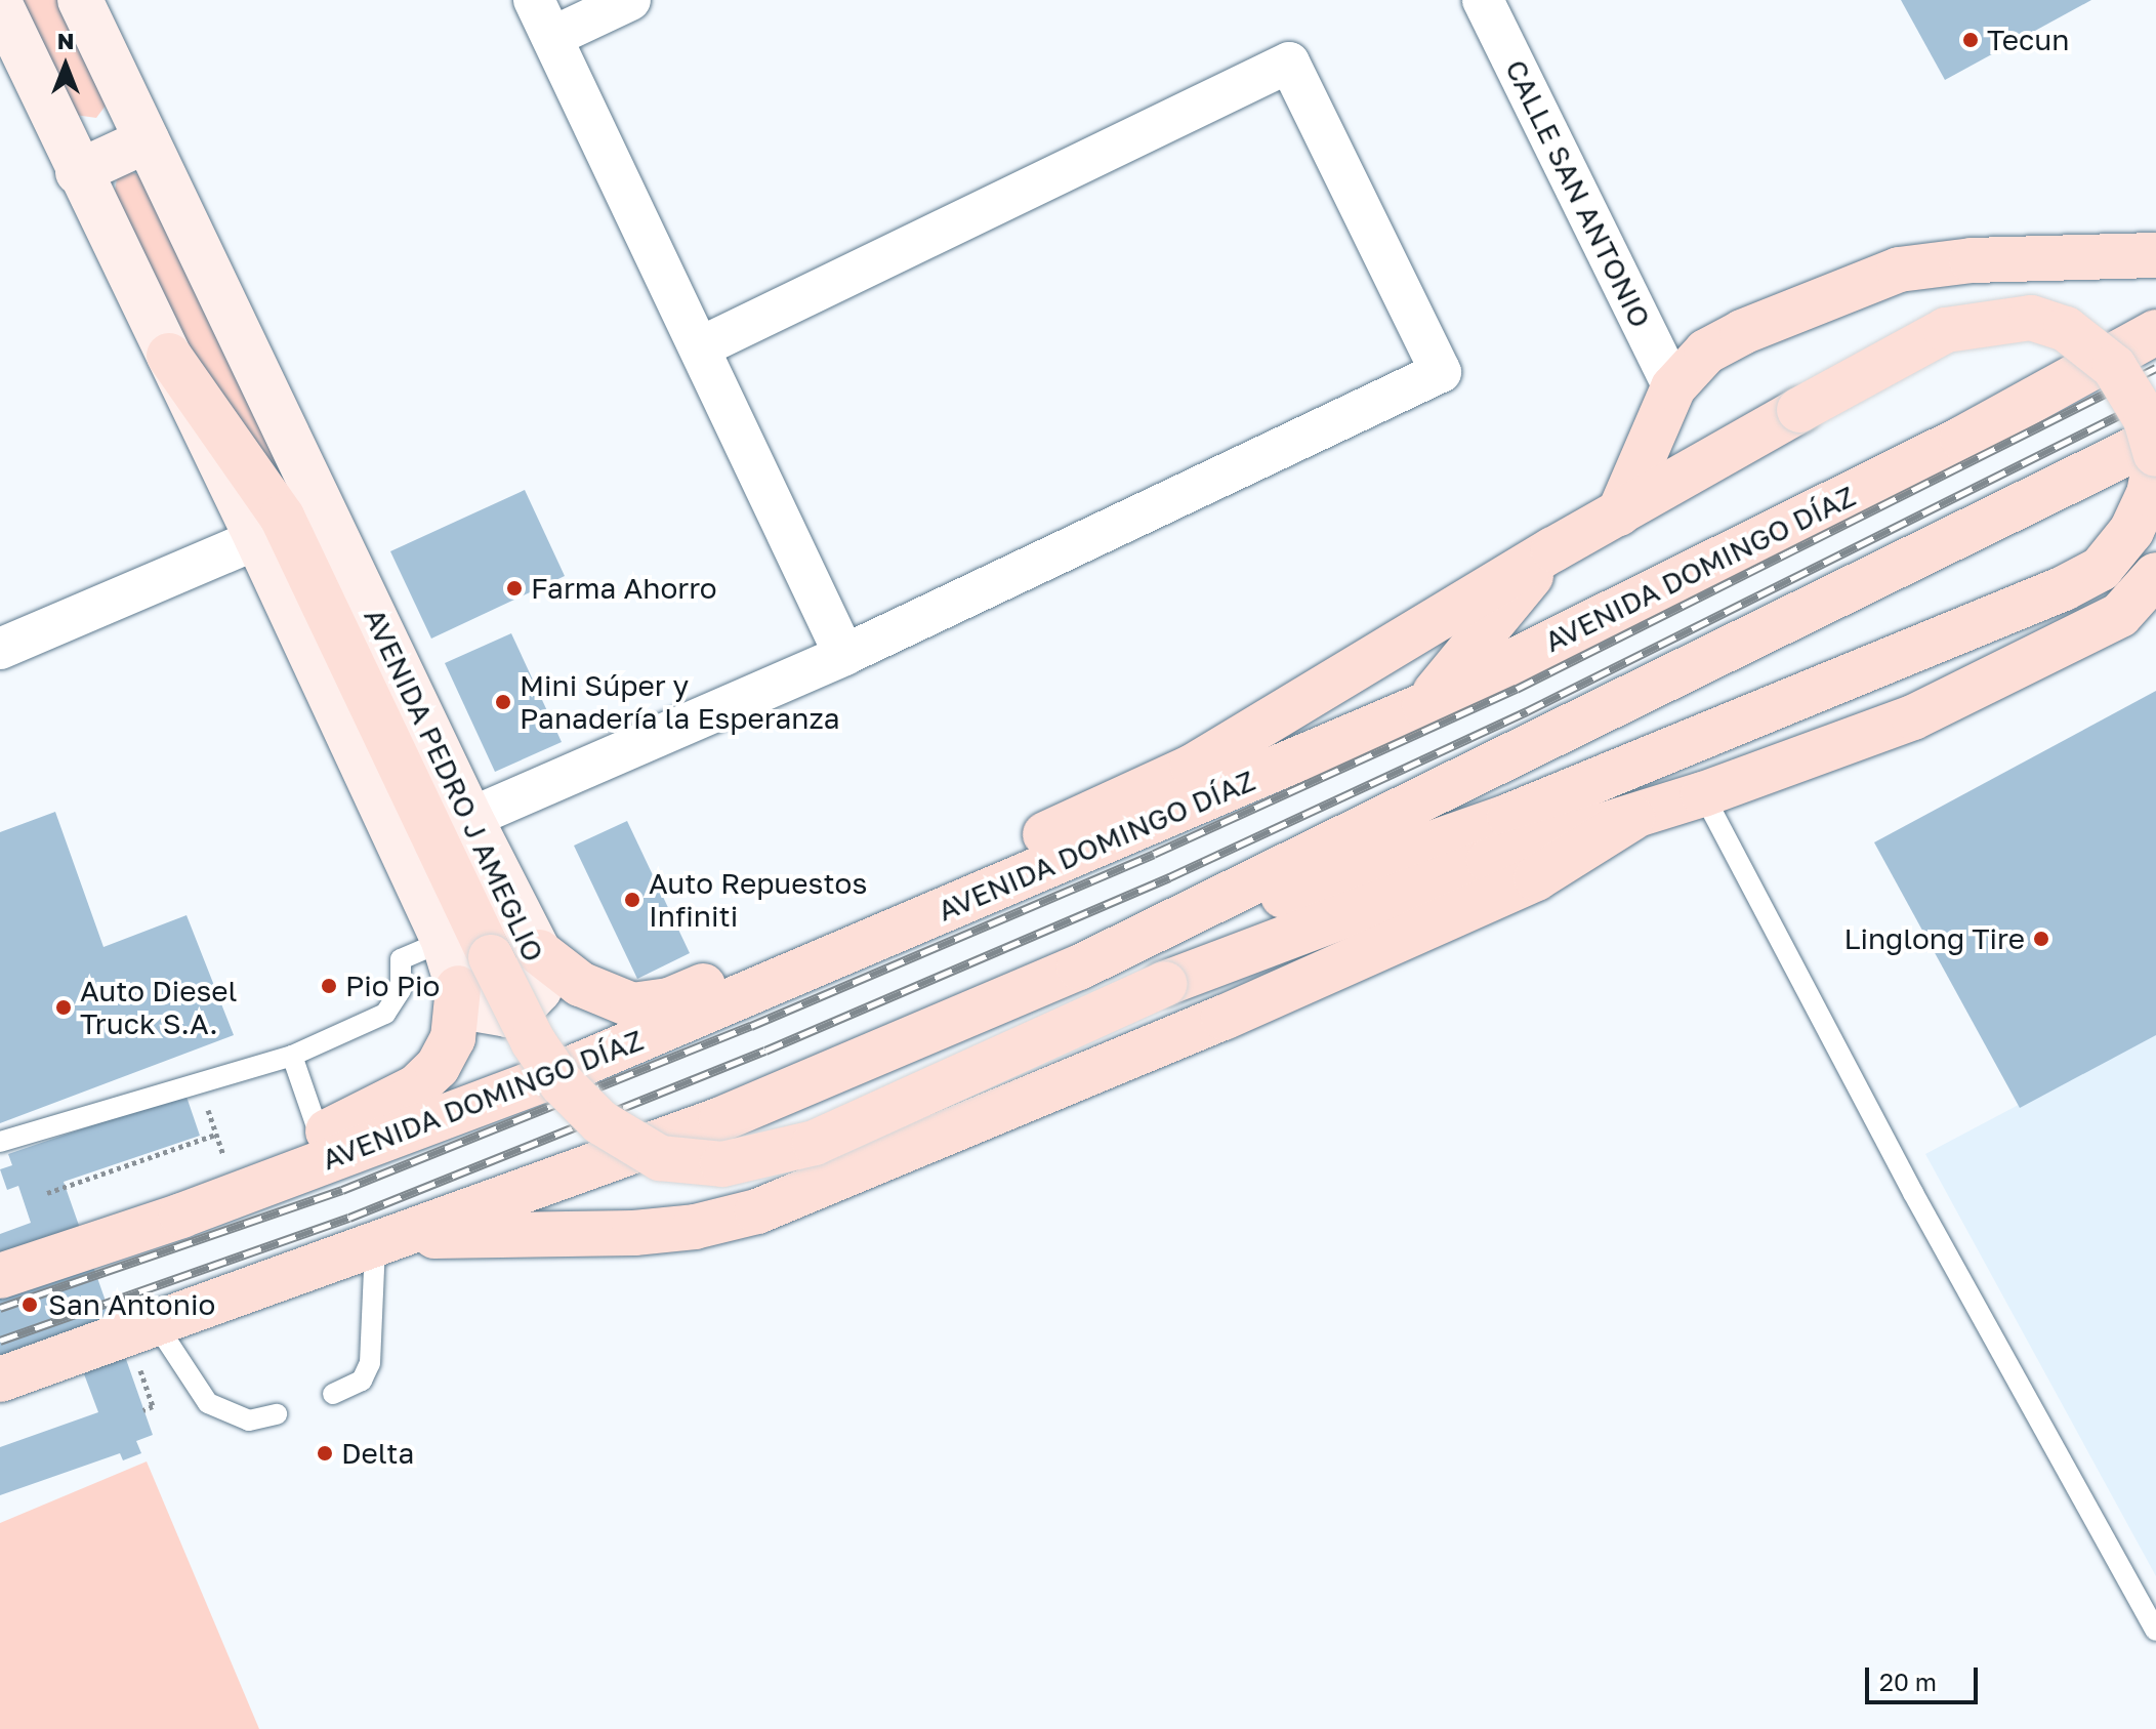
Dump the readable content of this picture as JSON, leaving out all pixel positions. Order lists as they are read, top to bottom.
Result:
{
  "streets": {
    "main road": ["AVENIDA DOMINGO DÍAZ"],
    "street": ["CALLE SAN ANTONIO", "AVENIDA PEDRO J AMEGLIO"]
  },
  "places": [
    "Tecun",
    "Farma Ahorro",
    "Mini Súper y Panadería la Esperanza",
    "Auto Repuestos Infiniti",
    "Linglong Tire",
    "Pio Pio",
    "Auto Diesel Truck S.A.",
    "San Antonio",
    "Delta"
  ],
  "scale_bar": "20 m",
  "north": "top"
}
